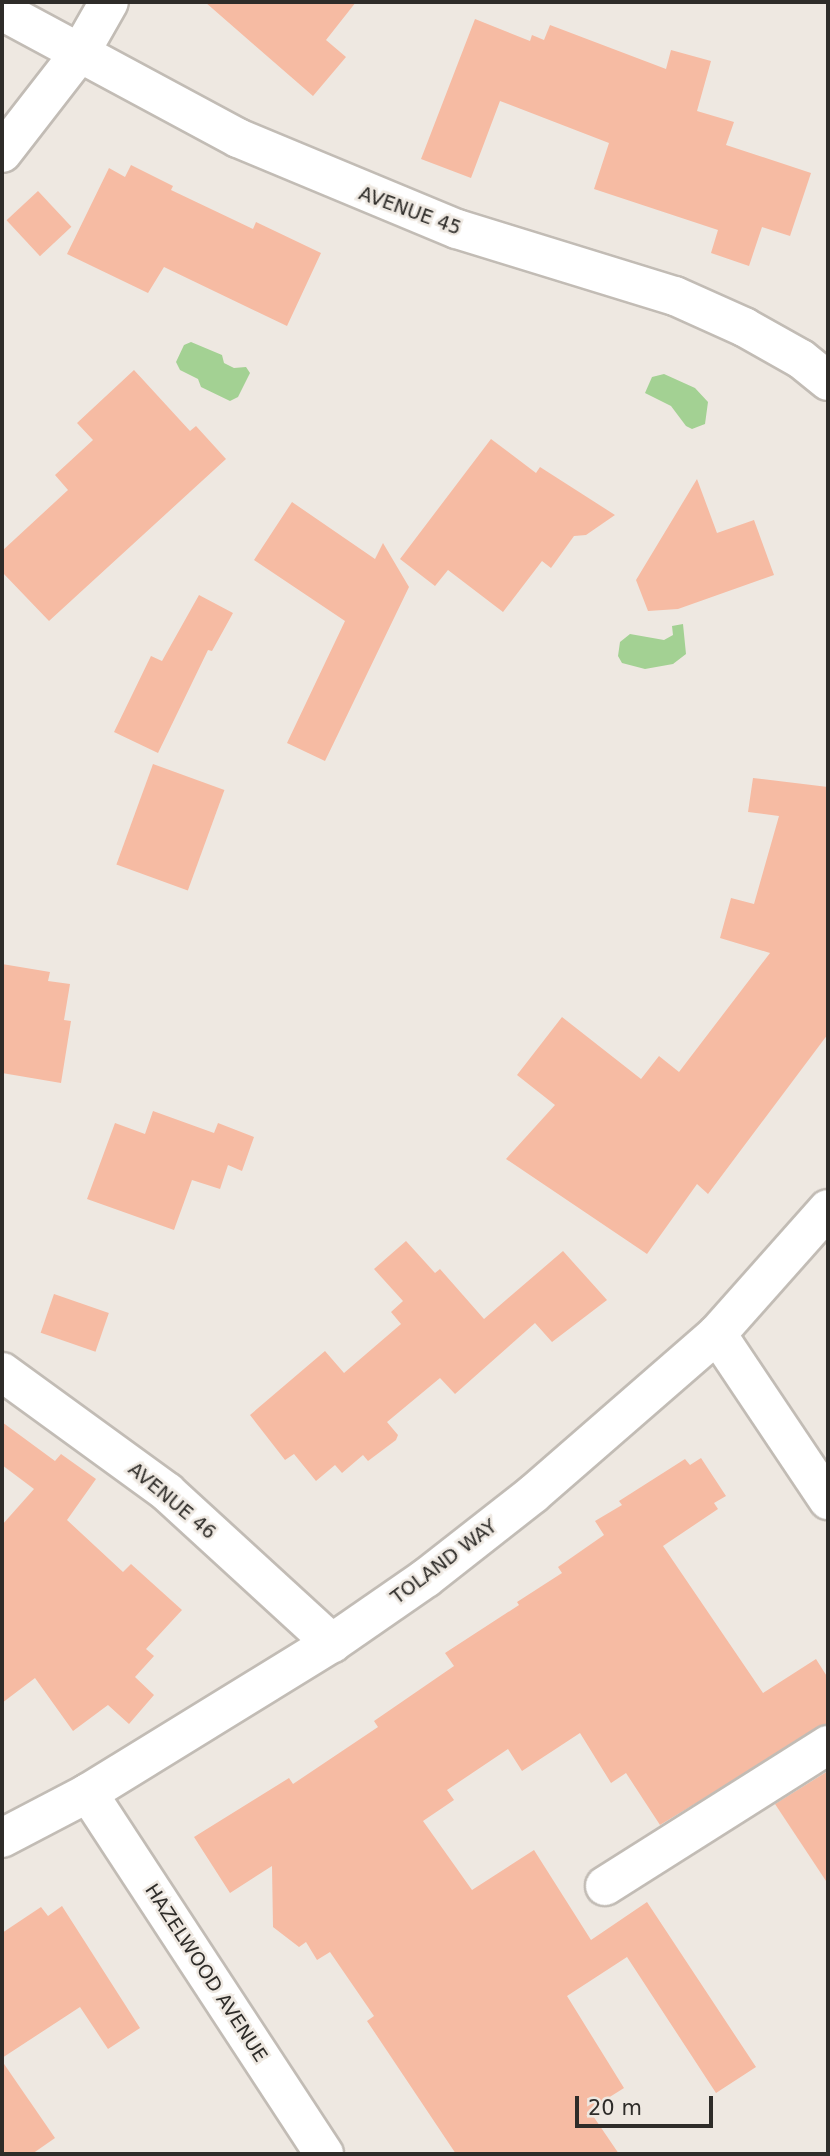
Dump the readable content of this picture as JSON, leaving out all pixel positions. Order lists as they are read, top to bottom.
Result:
{
  "streets": {
    "street": [
      "AVENUE 45",
      "AVENUE 46",
      "TOLAND WAY",
      "HAZELWOOD AVENUE"
    ]
  },
  "crossings": [
    ["AVENUE 46", "TOLAND WAY"],
    ["TOLAND WAY", "HAZELWOOD AVENUE"]
  ],
  "scale_bar": "20 m"
}
